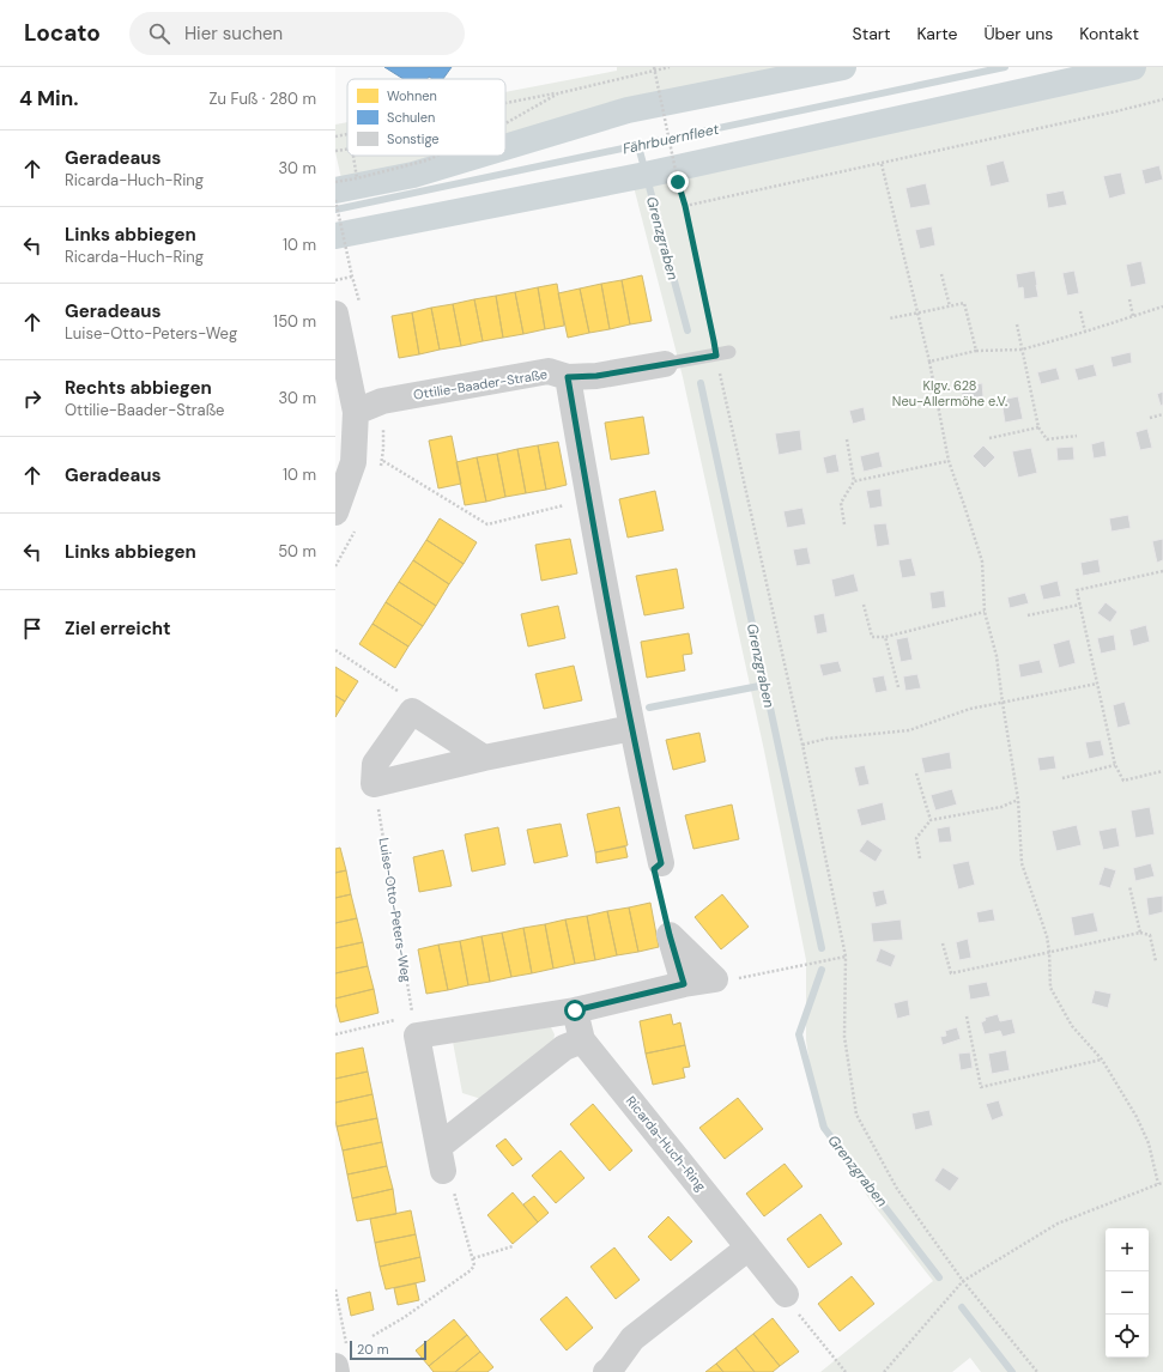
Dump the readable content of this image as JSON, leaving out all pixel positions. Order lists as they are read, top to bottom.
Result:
{
  "streets": {
    "street": ["Ottilie-Baader-Straße", "Ricarda-Huch-Ring"],
    "path": ["Luise-Otto-Peters-Weg"]
  },
  "water": ["Fährbuernfleet", "Grenzgraben"],
  "parks": ["Klgv. 628 Neu-Allermöhe e.V."],
  "legend": ["Wohnen", "Schulen", "Sonstige"],
  "scale_bar": "20 m",
  "page": {
    "header": "Locato",
    "search": "Hier suchen",
    "nav": [
      "Start",
      "Karte",
      "Über uns",
      "Kontakt"
    ],
    "heading": ["4 Min.", "Zu Fuß · 280 m"],
    "list": [
      ["Geradeaus", "Ricarda-Huch-Ring", "30 m"],
      ["Links abbiegen", "Ricarda-Huch-Ring", "10 m"],
      ["Geradeaus", "Luise-Otto-Peters-Weg", "150 m"],
      ["Rechts abbiegen", "Ottilie-Baader-Straße", "30 m"],
      ["Geradeaus", "10 m"],
      ["Links abbiegen", "50 m"],
      "Ziel erreicht"
    ],
    "map_buttons": ["+", "−"],
    "scale": "20 m"
  }
}
